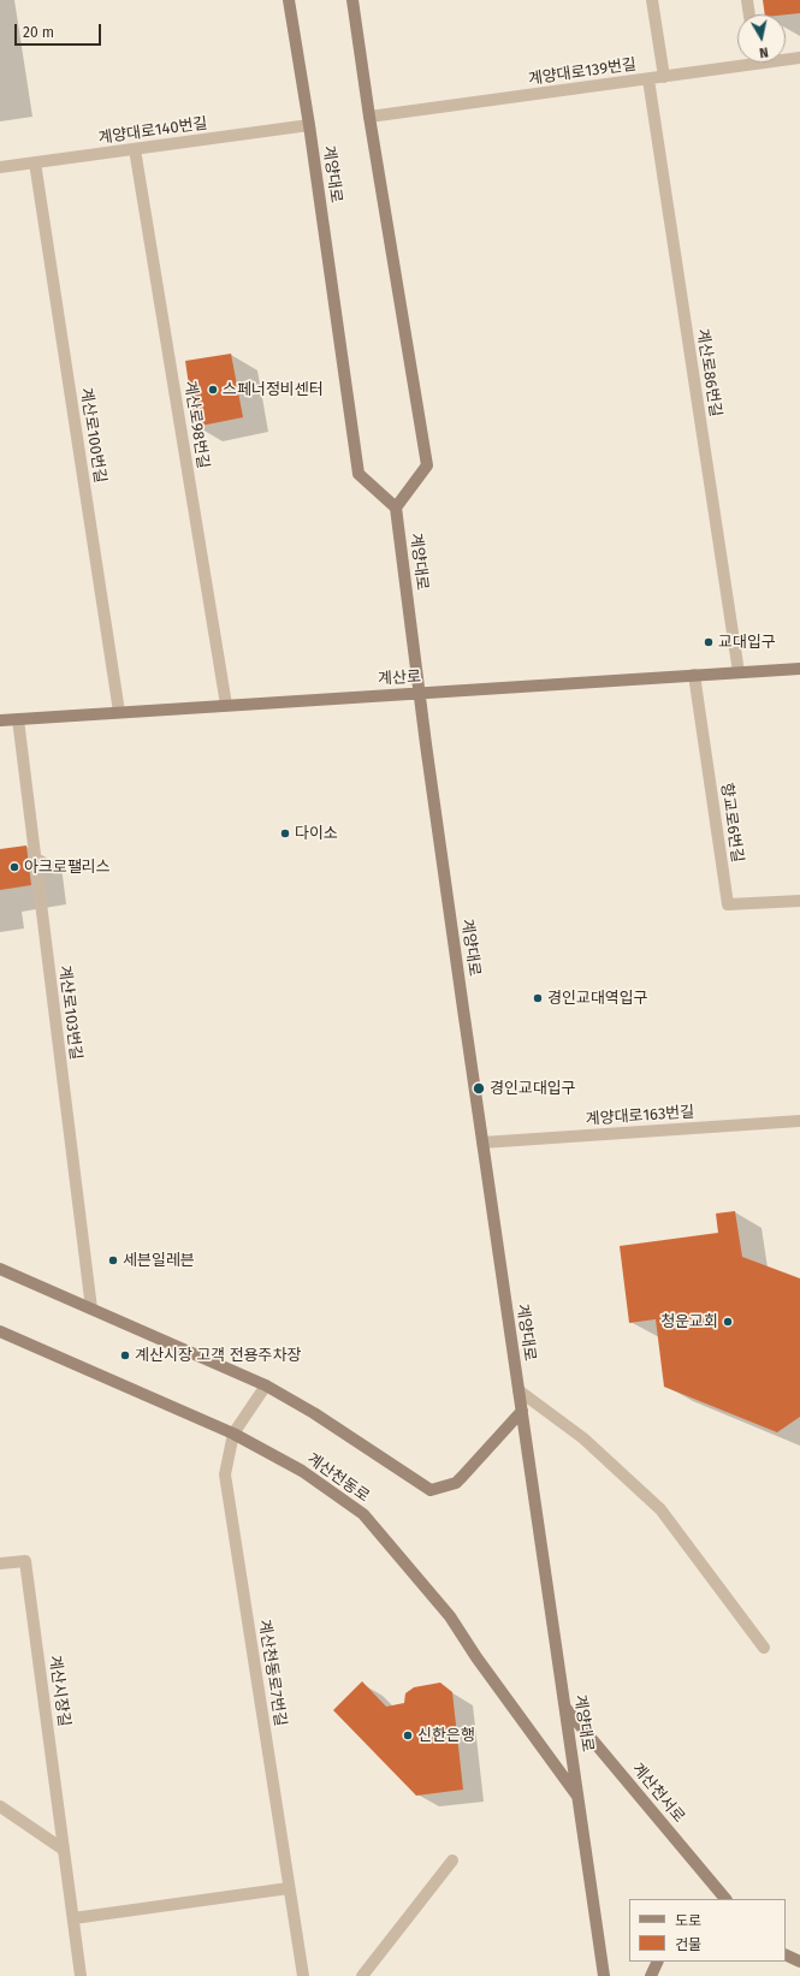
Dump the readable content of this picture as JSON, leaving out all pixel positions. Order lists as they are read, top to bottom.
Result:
{
  "streets": {
    "main road": [
      "계양대로",
      "계산로",
      "계산천동로",
      "계산천서로"
    ],
    "street": [
      "계양대로139번길",
      "계양대로140번길",
      "계산로86번길",
      "계산로98번길",
      "계산로100번길",
      "향교로6번길",
      "계산로103번길",
      "계양대로163번길",
      "계산천동로7번길",
      "계산시장길"
    ]
  },
  "crossings": [
    ["계양대로139번길", "계산로86번길"],
    ["계양대로140번길", "계양대로"],
    ["계양대로140번길", "계산로98번길"],
    ["계양대로140번길", "계산로100번길"],
    ["계양대로", "계산로"],
    ["계양대로", "계양대로163번길"],
    ["계양대로", "계산천동로"],
    ["계양대로", "계산천서로"],
    ["계산로86번길", "계산로"],
    ["계산로98번길", "계산로"],
    ["계산로100번길", "계산로"],
    ["계산로", "향교로6번길"],
    ["계산로", "계산로103번길"],
    ["계산천동로", "계산천동로7번길"]
  ],
  "places": [
    "스페너정비센터",
    "교대입구",
    "다이소",
    "아크로팰리스",
    "경인교대역입구",
    "경인교대입구",
    "세븐일레븐",
    "청운교회",
    "계산시장 고객 전용주차장",
    "신한은행"
  ],
  "legend": ["도로", "건물"],
  "scale_bar": "20 m",
  "north": "bottom"
}
